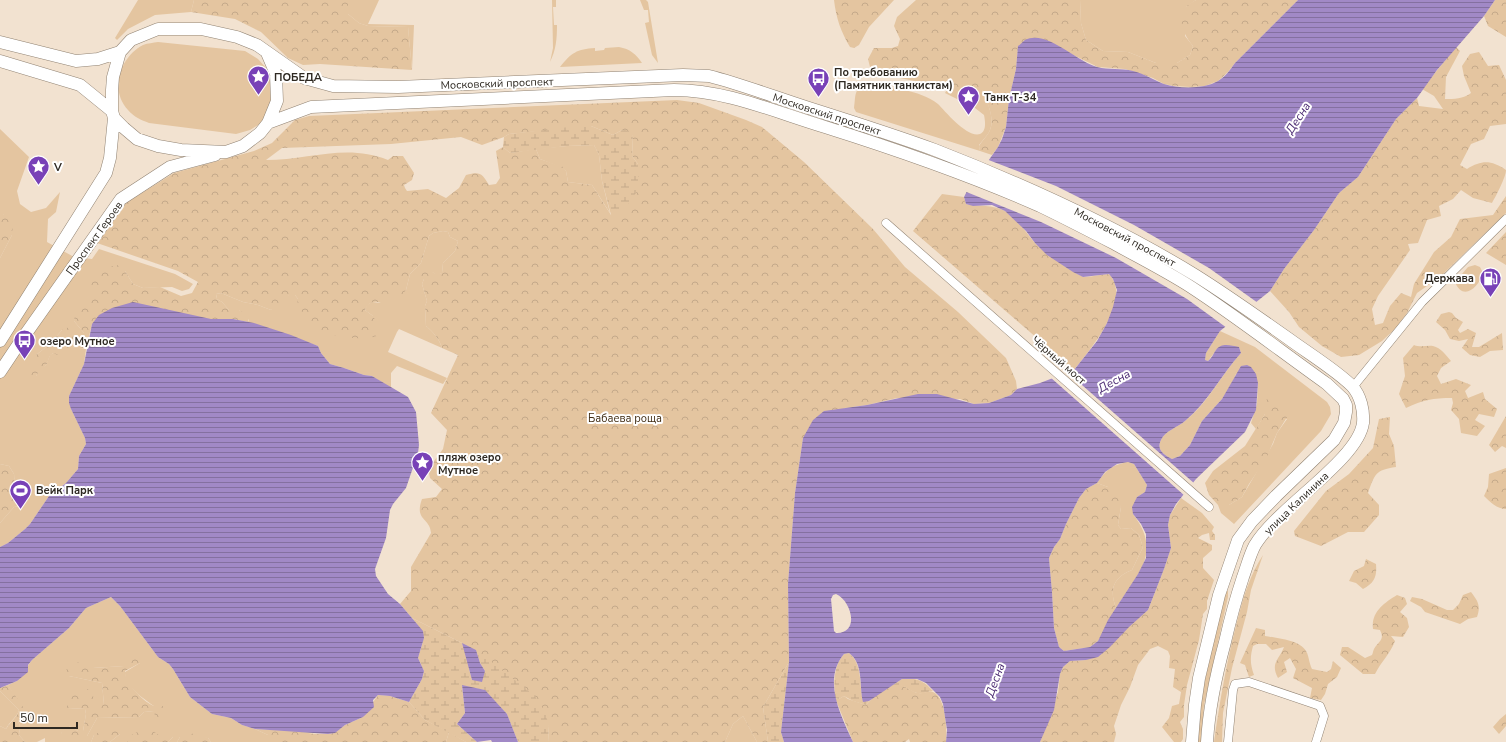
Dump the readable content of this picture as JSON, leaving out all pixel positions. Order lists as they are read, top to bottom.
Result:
{
  "streets": {
    "main road": ["Московский проспект", "Проспект Героев", "улица Калинина"],
    "street": ["Чёрный мост"]
  },
  "crossings": [
    ["Московский проспект", "Проспект Героев"],
    ["Московский проспект", "улица Калинина"]
  ],
  "water": ["Десна"],
  "parks": ["Бабаева роща"],
  "places": {
    "place": [
      "ПОБЕДА",
      "Танк Т-34",
      "V",
      "пляж озеро Мутное"
    ],
    "bus stop": ["По требованию (Памятник танкистам)", "озеро Мутное"],
    "fuel station": ["Держава"],
    "sports": ["Вейк Парк"]
  },
  "scale_bar": "50 m"
}
